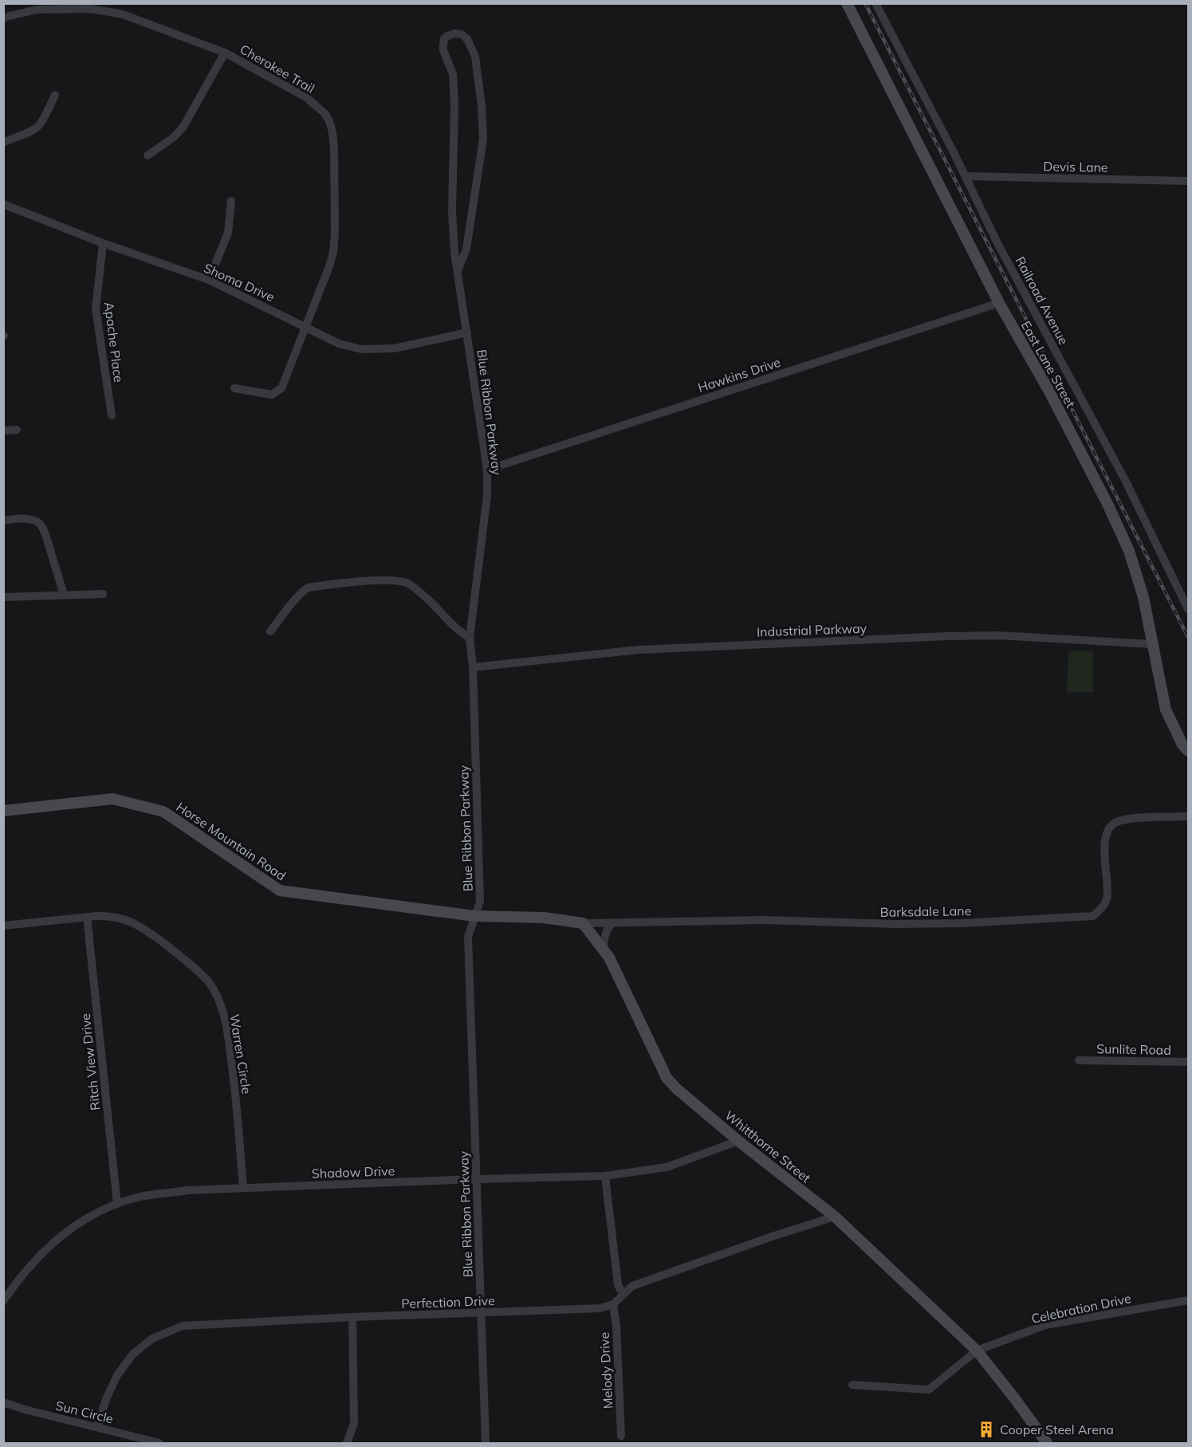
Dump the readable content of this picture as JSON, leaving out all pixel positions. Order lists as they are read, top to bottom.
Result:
{
  "streets": {
    "street": [
      "Cherokee Trail",
      "Devis Lane",
      "Shoma Drive",
      "Railroad Avenue",
      "Apache Place",
      "East Lane Street",
      "Hawkins Drive",
      "Blue Ribbon Parkway",
      "Industrial Parkway",
      "Horse Mountain Road",
      "Barksdale Lane",
      "Sunlite Road",
      "Warren Circle",
      "Ritch View Drive",
      "Whitthorne Street",
      "Shadow Drive",
      "Perfection Drive",
      "Celebration Drive",
      "Melody Drive",
      "Sun Circle"
    ]
  },
  "crossings": [
    ["Cherokee Trail", "Shoma Drive"],
    ["Devis Lane", "Railroad Avenue"],
    ["Shoma Drive", "Apache Place"],
    ["Shoma Drive", "Blue Ribbon Parkway"],
    ["East Lane Street", "Hawkins Drive"],
    ["East Lane Street", "Industrial Parkway"],
    ["Hawkins Drive", "Blue Ribbon Parkway"],
    ["Blue Ribbon Parkway", "Industrial Parkway"],
    ["Blue Ribbon Parkway", "Horse Mountain Road"],
    ["Blue Ribbon Parkway", "Shadow Drive"],
    ["Blue Ribbon Parkway", "Perfection Drive"],
    ["Barksdale Lane", "Whitthorne Street"],
    ["Warren Circle", "Ritch View Drive"],
    ["Warren Circle", "Shadow Drive"],
    ["Ritch View Drive", "Shadow Drive"],
    ["Whitthorne Street", "Shadow Drive"],
    ["Whitthorne Street", "Celebration Drive"],
    ["Perfection Drive", "Melody Drive"],
    ["Perfection Drive", "Sun Circle"]
  ],
  "places": {
    "building": ["Cooper Steel Arena"]
  }
}
